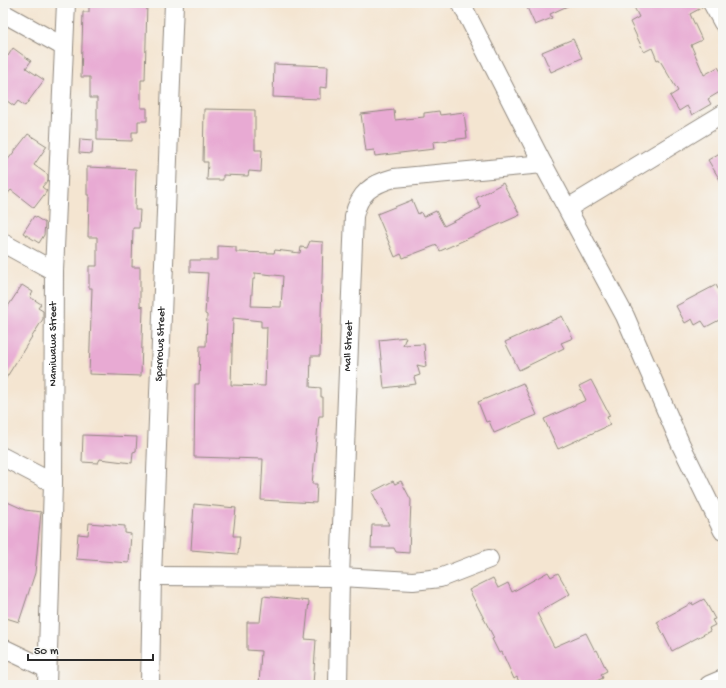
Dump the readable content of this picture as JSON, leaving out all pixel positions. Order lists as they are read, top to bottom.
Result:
{
  "streets": {
    "street": ["Namiwawa Street", "Sparrows Street", "Mall Street"]
  },
  "scale_bar": "50 m"
}
